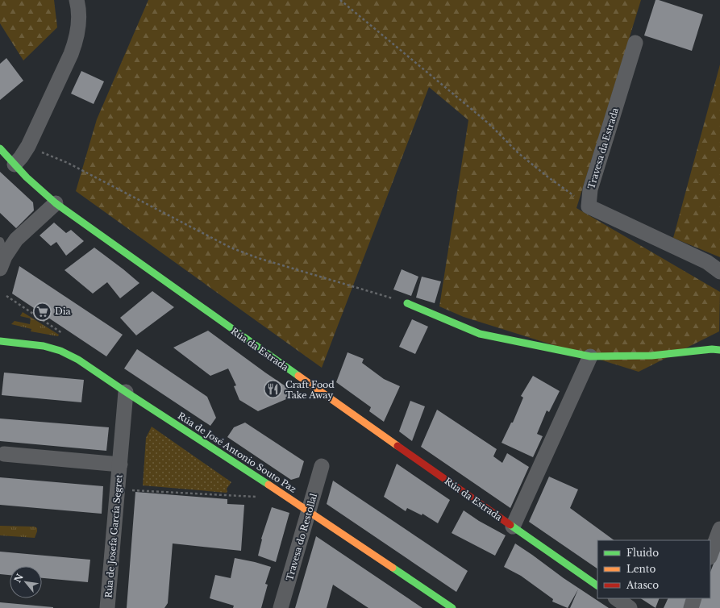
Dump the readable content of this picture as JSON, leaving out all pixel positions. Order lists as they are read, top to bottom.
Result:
{
  "streets": {
    "street": [
      "Travesa da Estrada",
      "Rúa da Estrada",
      "Rúa de José Antonio Souto Paz",
      "Rúa de Josefa García Segret",
      "Travesa do Restollal"
    ]
  },
  "crossings": [
    ["Rúa de José Antonio Souto Paz", "Rúa de Josefa García Segret"],
    ["Rúa de José Antonio Souto Paz", "Travesa do Restollal"]
  ],
  "places": {
    "supermarket": ["Dia"],
    "restaurant": ["Craft Food Take Away"]
  },
  "legend": ["Fluido", "Lento", "Atasco"],
  "north": "top left"
}
